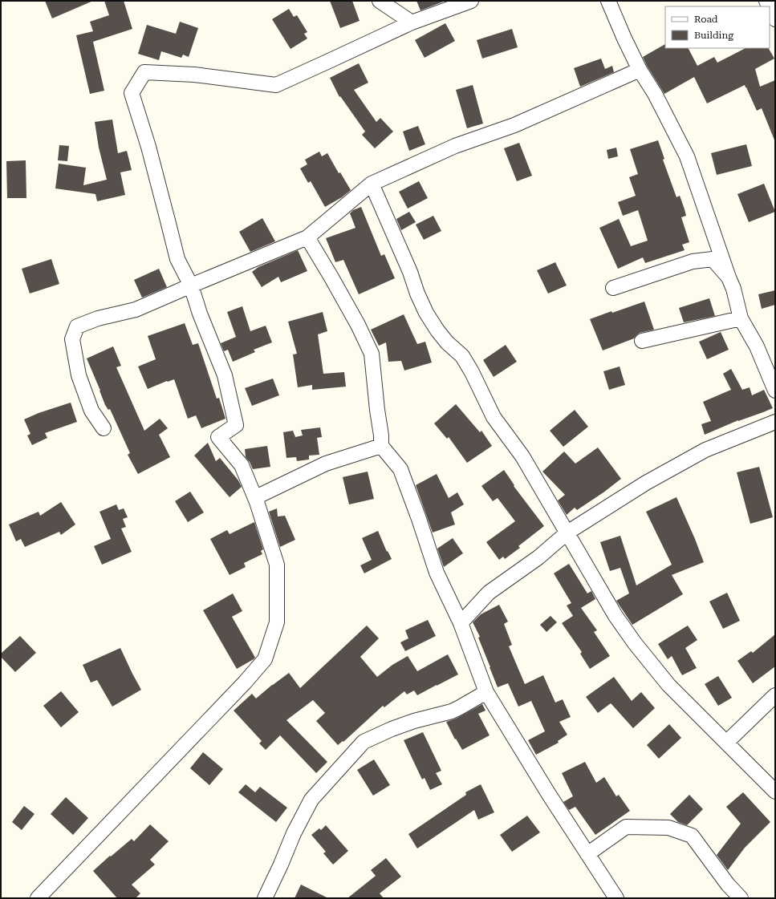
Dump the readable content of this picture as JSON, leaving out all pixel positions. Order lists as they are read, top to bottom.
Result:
{
  "legend": ["Road", "Building"]
}
